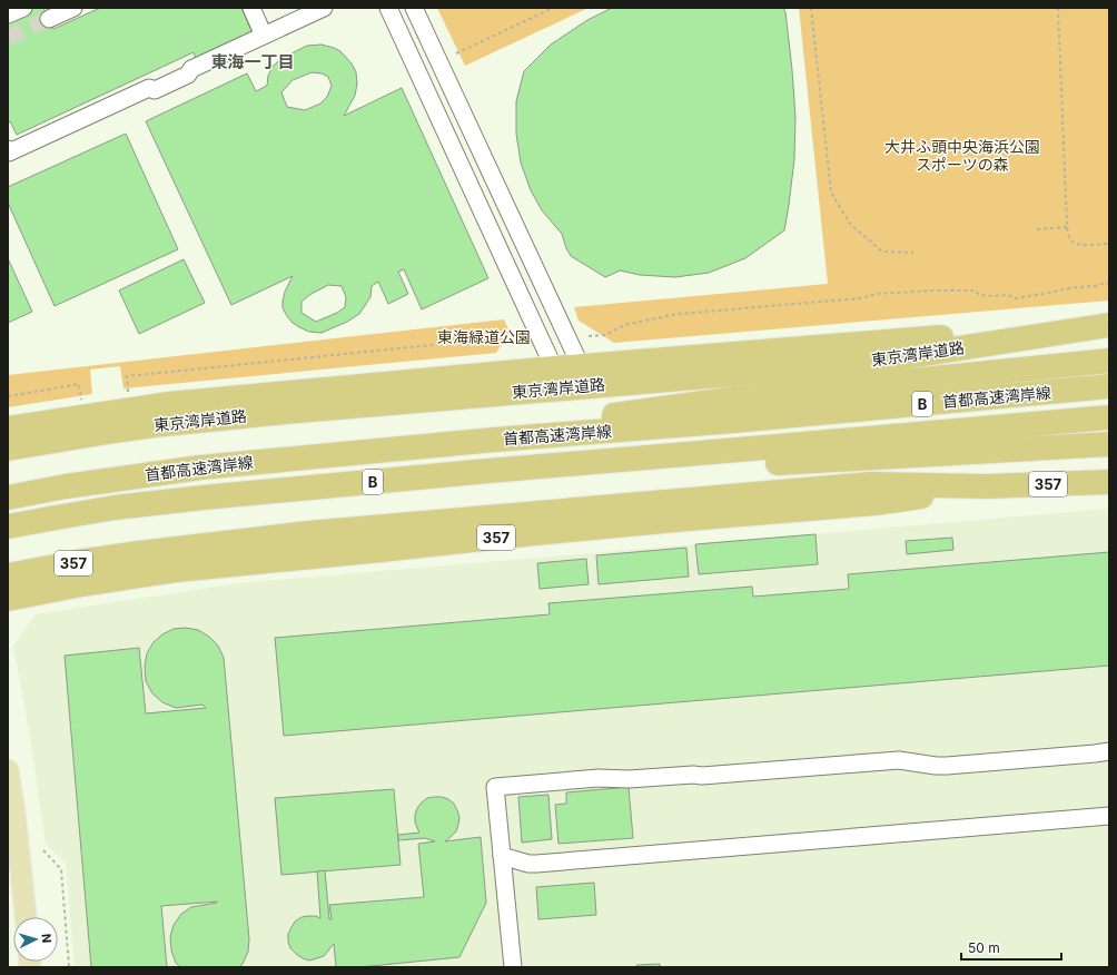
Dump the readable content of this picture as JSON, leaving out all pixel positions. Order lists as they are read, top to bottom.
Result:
{
  "streets": {
    "highway": [
      "東京湾岸道路",
      "首都高速湾岸線",
      "B",
      "357"
    ]
  },
  "crossings": [
    ["首都高速湾岸線", "B"]
  ],
  "districts": ["東海一丁目"],
  "parks": ["大井ふ頭中央海浜公園 スポーツの森", "東海緑道公園"],
  "scale_bar": "50 m",
  "north": "right"
}
